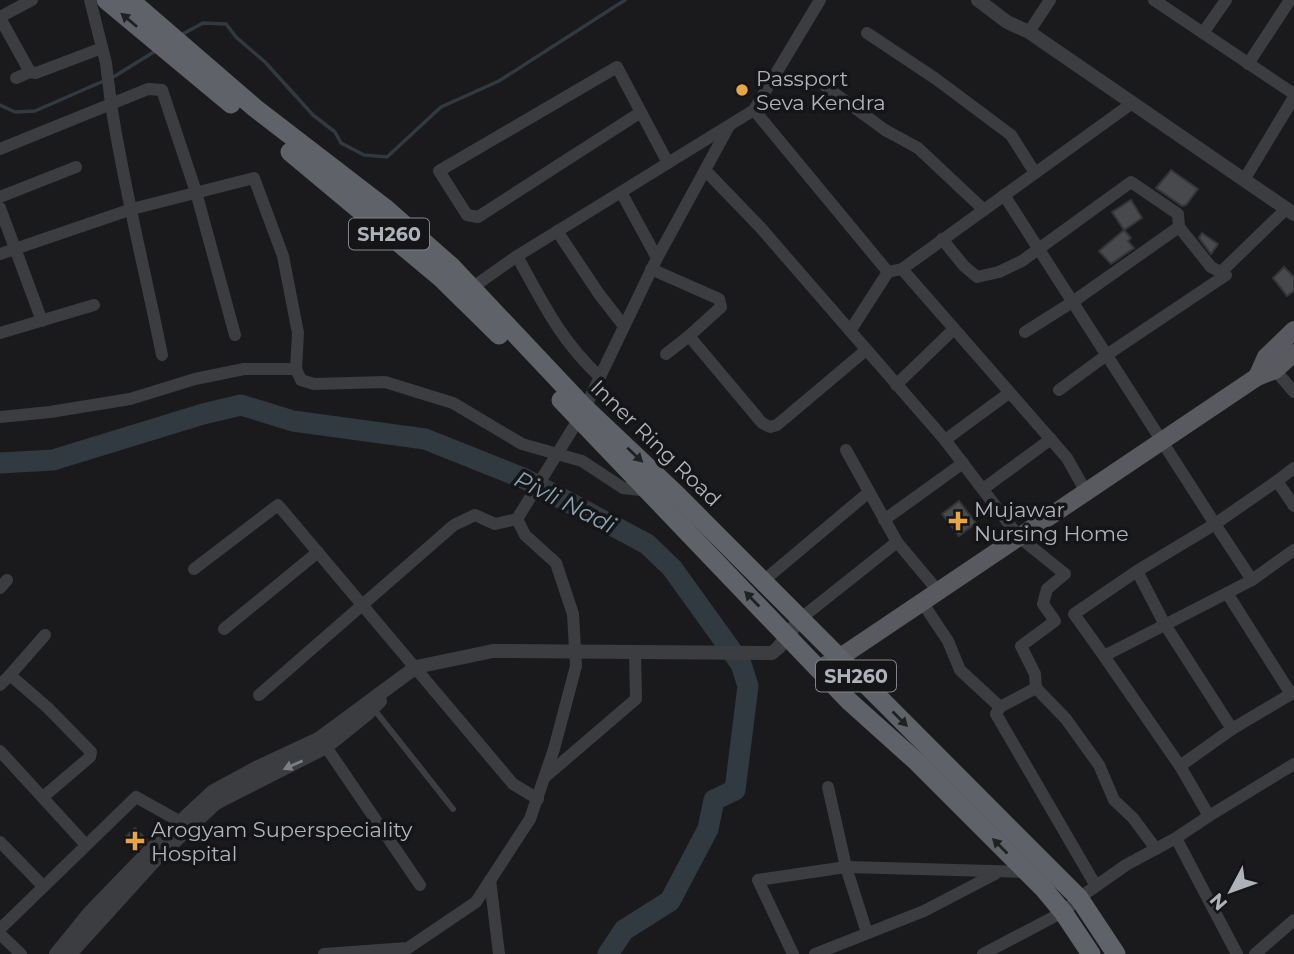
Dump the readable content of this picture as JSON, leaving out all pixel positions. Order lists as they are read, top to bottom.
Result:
{
  "streets": {
    "highway": ["SH260", "Inner Ring Road"]
  },
  "water": ["Pivli Nadi"],
  "places": {
    "other": ["Passport Seva Kendra"],
    "health": ["Mujawar Nursing Home", "Arogyam Superspeciality Hospital"]
  },
  "north": "bottom left"
}
